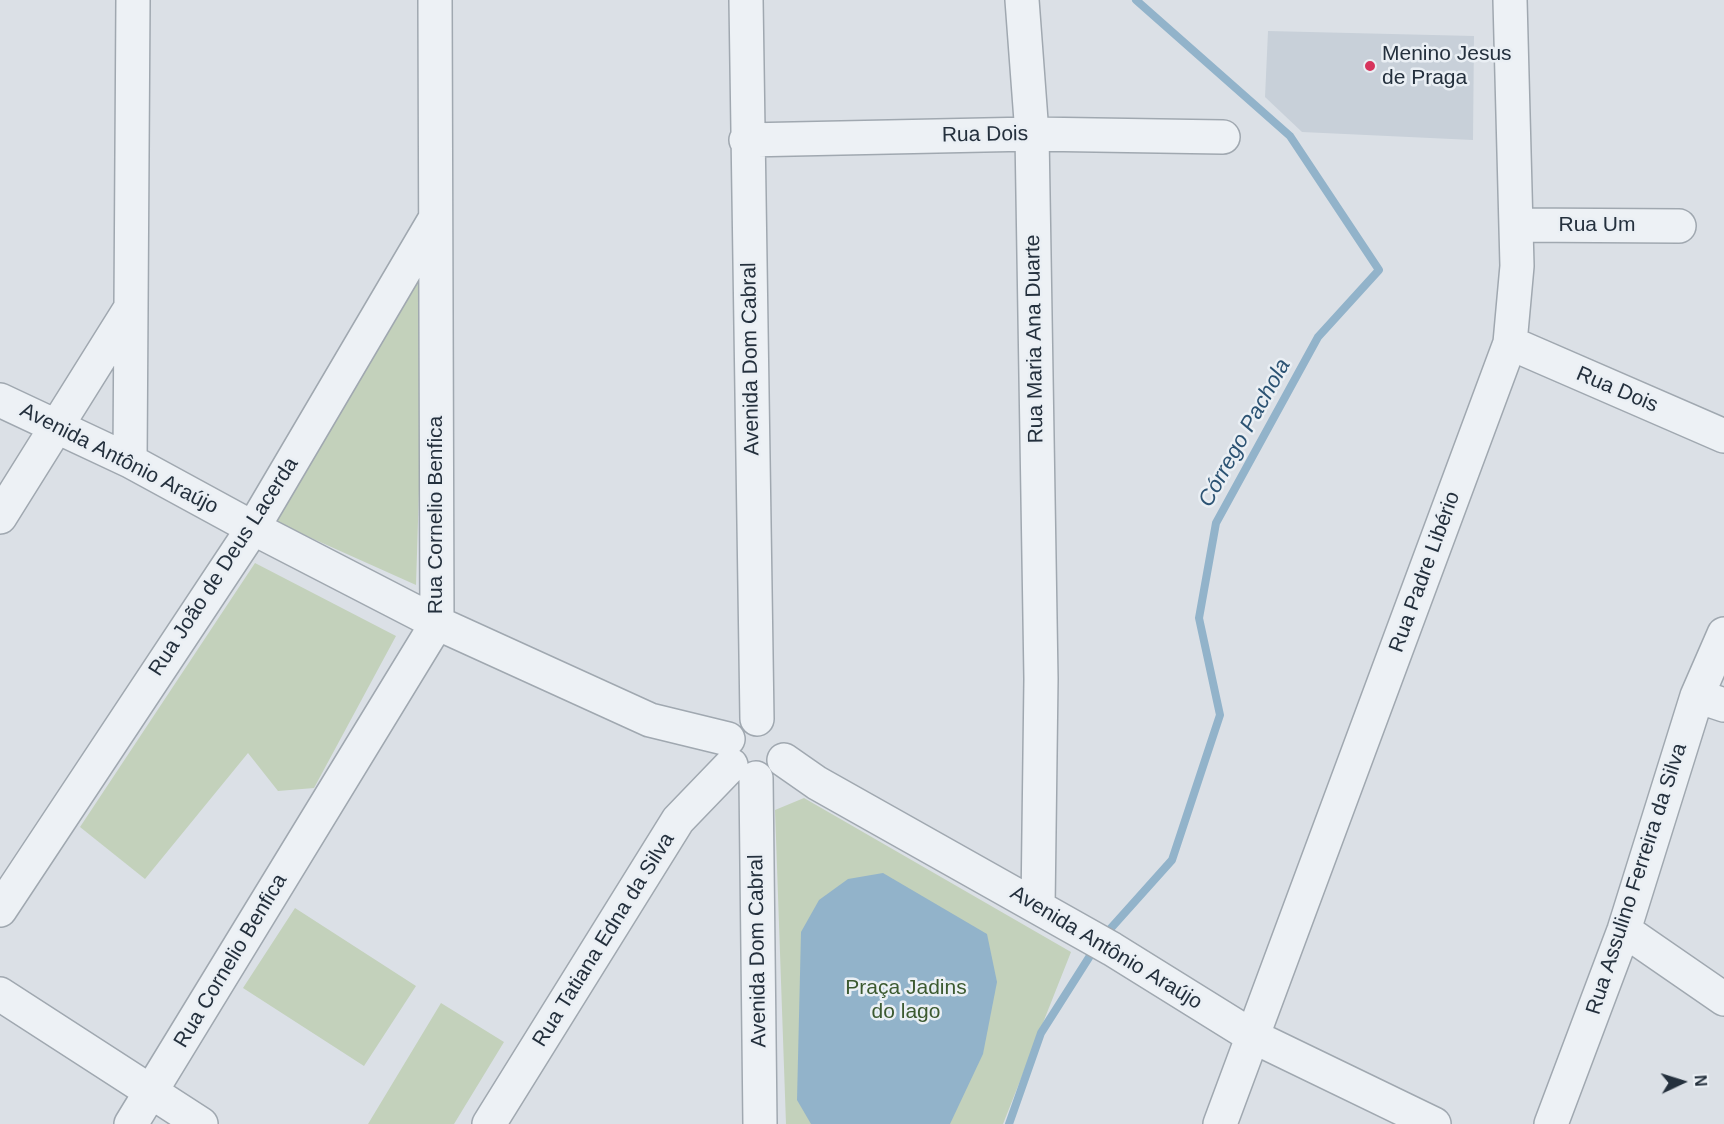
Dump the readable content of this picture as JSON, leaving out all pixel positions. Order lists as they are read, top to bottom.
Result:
{
  "streets": {
    "street": [
      "Rua Dois",
      "Rua Um",
      "Rua Maria Ana Duarte",
      "Avenida Dom Cabral",
      "Avenida Antônio Araújo",
      "Rua Cornelio Benfica",
      "Rua João de Deus Lacerda",
      "Rua Padre Libério",
      "Rua Assulino Ferreira da Silva",
      "Rua Tatiana Edna da Silva"
    ]
  },
  "crossings": [
    ["Rua Dois", "Rua Maria Ana Duarte"],
    ["Rua Dois", "Avenida Dom Cabral"],
    ["Rua Dois", "Rua Padre Libério"],
    ["Rua Um", "Rua Padre Libério"],
    ["Rua Maria Ana Duarte", "Avenida Antônio Araújo"],
    ["Avenida Dom Cabral", "Avenida Antônio Araújo"],
    ["Avenida Dom Cabral", "Rua Tatiana Edna da Silva"],
    ["Avenida Antônio Araújo", "Rua Cornelio Benfica"],
    ["Avenida Antônio Araújo", "Rua João de Deus Lacerda"],
    ["Avenida Antônio Araújo", "Rua Padre Libério"],
    ["Avenida Antônio Araújo", "Rua Tatiana Edna da Silva"],
    ["Rua Cornelio Benfica", "Rua João de Deus Lacerda"]
  ],
  "water": ["Córrego Pachola"],
  "parks": ["Praça Jadins do lago"],
  "places": ["Menino Jesus de Praga"],
  "north": "right"
}
